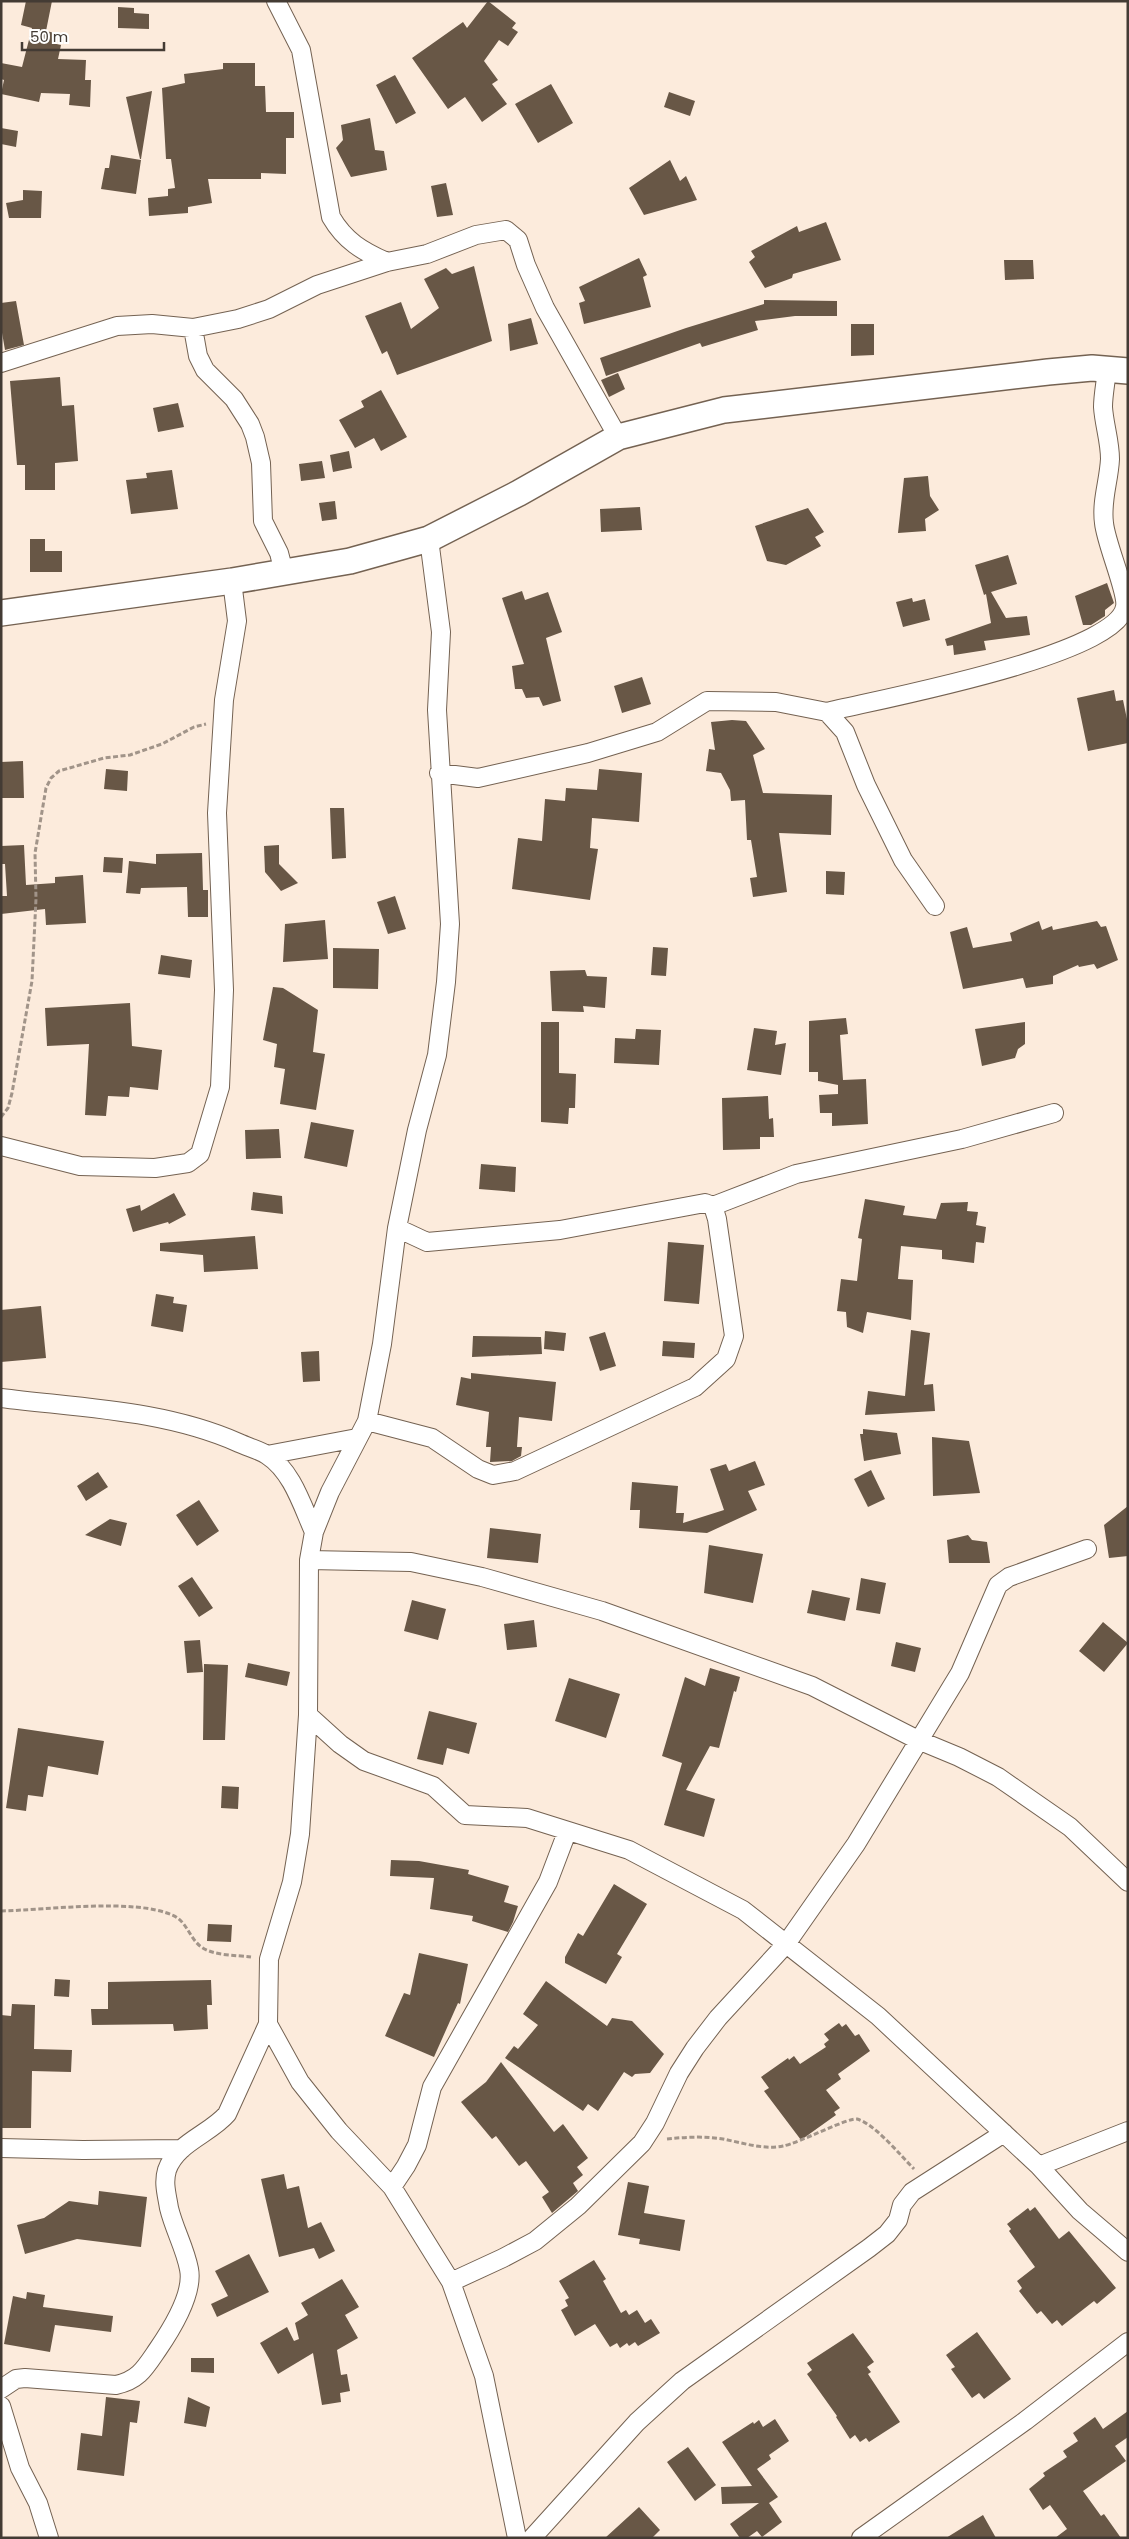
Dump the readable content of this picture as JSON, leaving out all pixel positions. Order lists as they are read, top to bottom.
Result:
{
  "scale_bar": "50 m"
}
